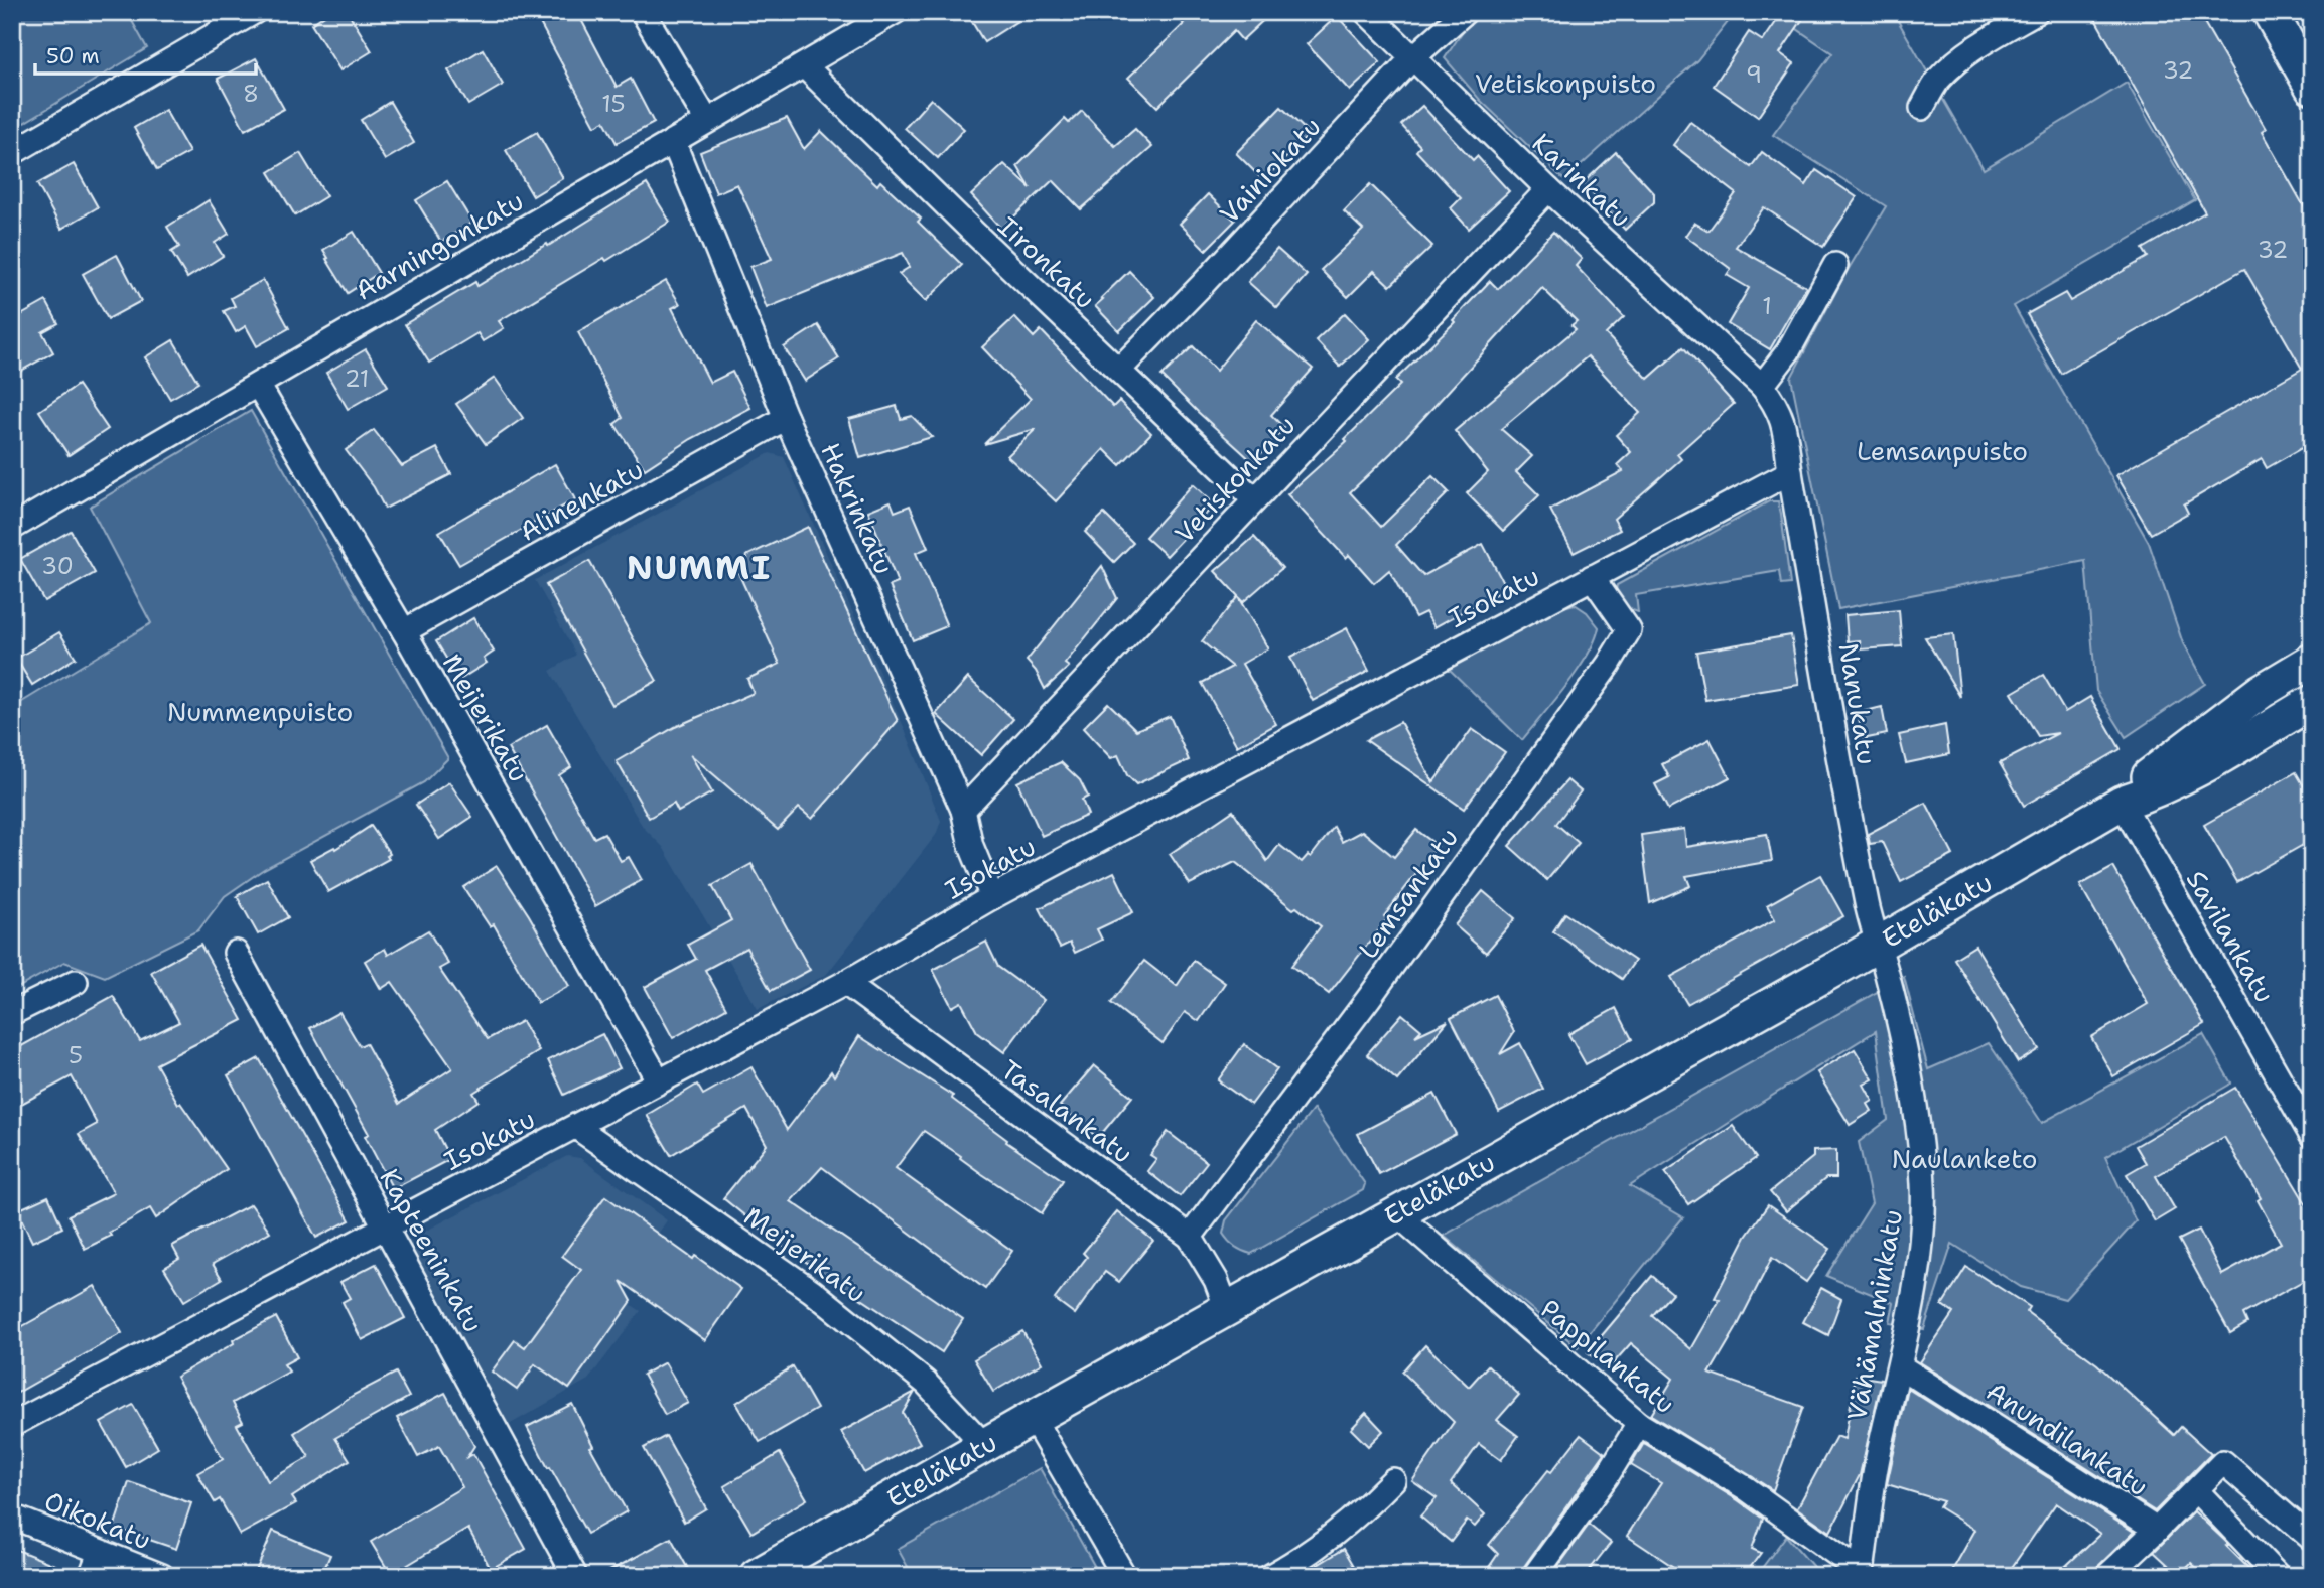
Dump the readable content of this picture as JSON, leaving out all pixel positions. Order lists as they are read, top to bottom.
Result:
{
  "streets": {
    "main road": ["Eteläkatu"],
    "street": [
      "Vainiokatu",
      "Karinkatu",
      "Aarningonkatu",
      "Iironkatu",
      "Vetiskonkatu",
      "Alinenkatu",
      "Hakrinkatu",
      "Isokatu",
      "Nanukatu",
      "Meijerikatu",
      "Lemsankatu",
      "Savilankatu",
      "Tasalankatu",
      "Kapteeninkatu",
      "Vähämalminkatu",
      "Pappilankatu",
      "Anundilankatu",
      "Oikokatu"
    ]
  },
  "crossings": [
    ["Vainiokatu", "Karinkatu"],
    ["Vainiokatu", "Iironkatu"],
    ["Karinkatu", "Vetiskonkatu"],
    ["Aarningonkatu", "Iironkatu"],
    ["Aarningonkatu", "Hakrinkatu"],
    ["Aarningonkatu", "Meijerikatu"],
    ["Iironkatu", "Vetiskonkatu"],
    ["Vetiskonkatu", "Hakrinkatu"],
    ["Alinenkatu", "Hakrinkatu"],
    ["Alinenkatu", "Meijerikatu"],
    ["Hakrinkatu", "Isokatu"],
    ["Isokatu", "Nanukatu"],
    ["Isokatu", "Meijerikatu"],
    ["Isokatu", "Lemsankatu"],
    ["Isokatu", "Tasalankatu"],
    ["Isokatu", "Kapteeninkatu"],
    ["Nanukatu", "Eteläkatu"],
    ["Nanukatu", "Vähämalminkatu"],
    ["Meijerikatu", "Eteläkatu"],
    ["Lemsankatu", "Tasalankatu"],
    ["Eteläkatu", "Savilankatu"],
    ["Eteläkatu", "Tasalankatu"],
    ["Eteläkatu", "Vähämalminkatu"],
    ["Eteläkatu", "Pappilankatu"],
    ["Vähämalminkatu", "Pappilankatu"],
    ["Vähämalminkatu", "Anundilankatu"]
  ],
  "districts": ["NUMMI"],
  "parks": [
    "Vetiskonpuisto",
    "Lemsanpuisto",
    "Nummenpuisto",
    "Naulanketo"
  ],
  "house_numbers": [
    "32",
    "9",
    "8",
    "15",
    "32",
    "1",
    "21",
    "30",
    "5"
  ],
  "scale_bar": "50 m"
}
